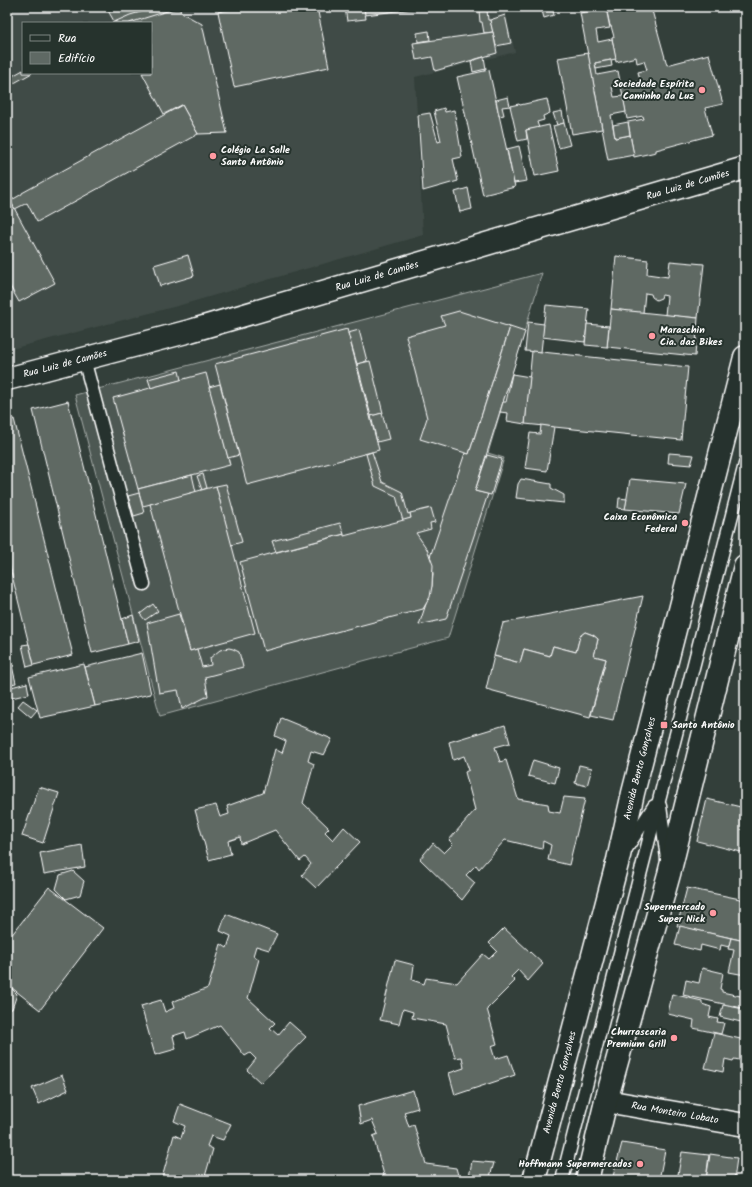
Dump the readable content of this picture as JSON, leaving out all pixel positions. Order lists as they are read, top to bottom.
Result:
{
  "streets": {
    "main road": ["Rua Luiz de Camões", "Avenida Bento Gonçalves", "Rua Monteiro Lobato"]
  },
  "places": {
    "other": [
      "Sociedade Espírita Caminho da Luz",
      "Colégio La Salle Santo Antônio",
      "Maraschin Cia. das Bikes",
      "Caixa Econômica Federal",
      "Supermercado Super Nick",
      "Churrascaria Premium Grill",
      "Hoffmann Supermercados"
    ],
    "transit": ["Santo Antônio"]
  },
  "legend": ["Rua", "Edifício"]
}
